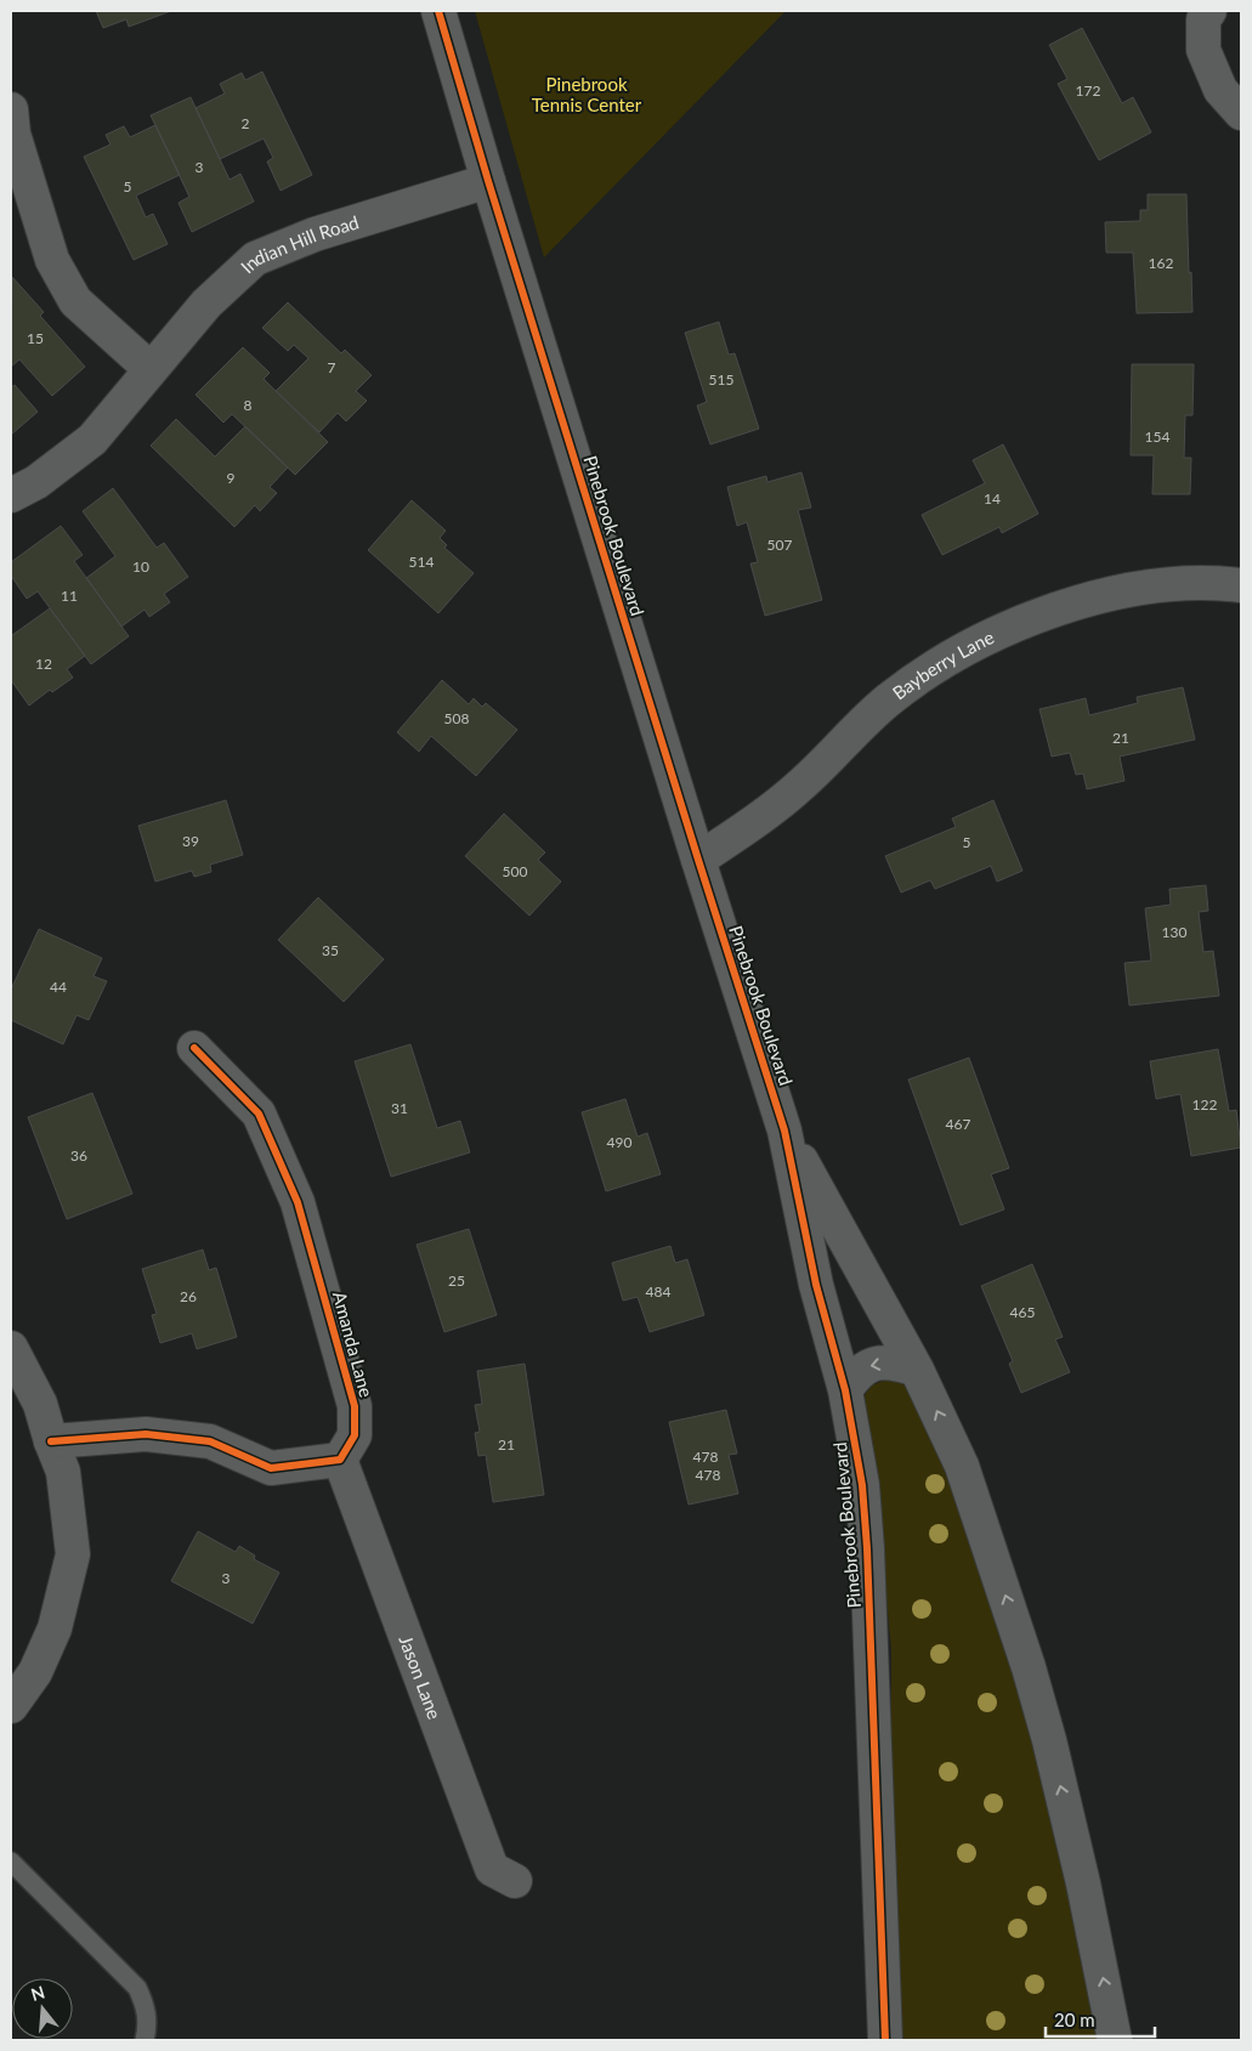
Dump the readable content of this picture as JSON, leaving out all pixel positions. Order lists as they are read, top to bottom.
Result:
{
  "streets": {
    "street": [
      "Indian Hill Road",
      "Pinebrook Boulevard",
      "Bayberry Lane",
      "Amanda Lane",
      "Jason Lane"
    ]
  },
  "crossings": [
    ["Indian Hill Road", "Pinebrook Boulevard"],
    ["Pinebrook Boulevard", "Bayberry Lane"],
    ["Amanda Lane", "Jason Lane"]
  ],
  "parks": ["Pinebrook Tennis Center"],
  "house_numbers": [
    "172",
    "2",
    "3",
    "5",
    "162",
    "15",
    "7",
    "515",
    "8",
    "154",
    "9",
    "14",
    "507",
    "514",
    "10",
    "11",
    "12",
    "508",
    "21",
    "39",
    "5",
    "500",
    "130",
    "35",
    "44",
    "122",
    "31",
    "467",
    "490",
    "36",
    "25",
    "484",
    "26",
    "465",
    "21",
    "478",
    "478",
    "3"
  ],
  "scale_bar": "20 m",
  "north": "top"
}
